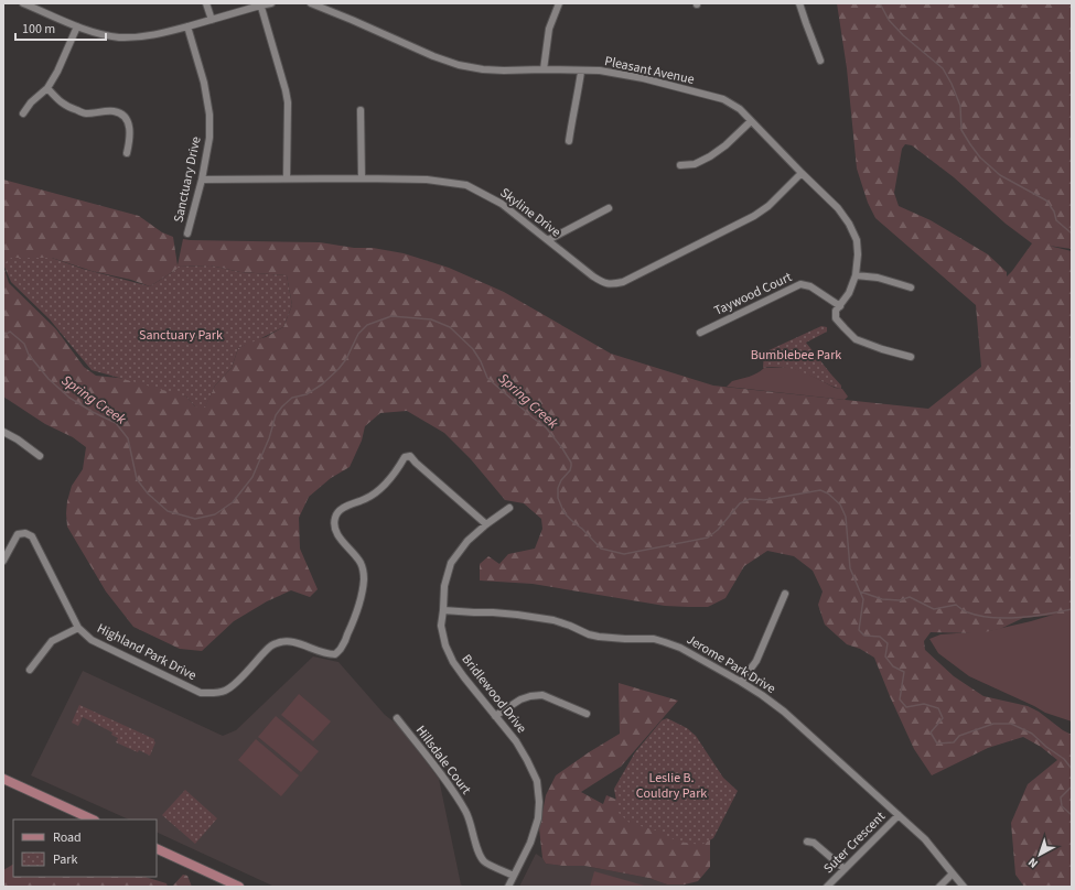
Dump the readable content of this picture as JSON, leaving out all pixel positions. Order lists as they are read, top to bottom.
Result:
{
  "streets": {
    "street": [
      "Pleasant Avenue",
      "Sanctuary Drive",
      "Skyline Drive",
      "Taywood Court",
      "Highland Park Drive",
      "Jerome Park Drive",
      "Bridlewood Drive",
      "Hillsdale Court",
      "Suter Crescent"
    ]
  },
  "crossings": [
    ["Pleasant Avenue", "Skyline Drive"],
    ["Pleasant Avenue", "Taywood Court"],
    ["Sanctuary Drive", "Skyline Drive"],
    ["Highland Park Drive", "Bridlewood Drive"],
    ["Jerome Park Drive", "Bridlewood Drive"],
    ["Jerome Park Drive", "Suter Crescent"],
    ["Bridlewood Drive", "Hillsdale Court"]
  ],
  "water": ["Spring Creek"],
  "parks": ["Sanctuary Park", "Bumblebee Park", "Leslie B. Couldry Park"],
  "legend": ["Road", "Park"],
  "scale_bar": "100 m",
  "north": "bottom left"
}
